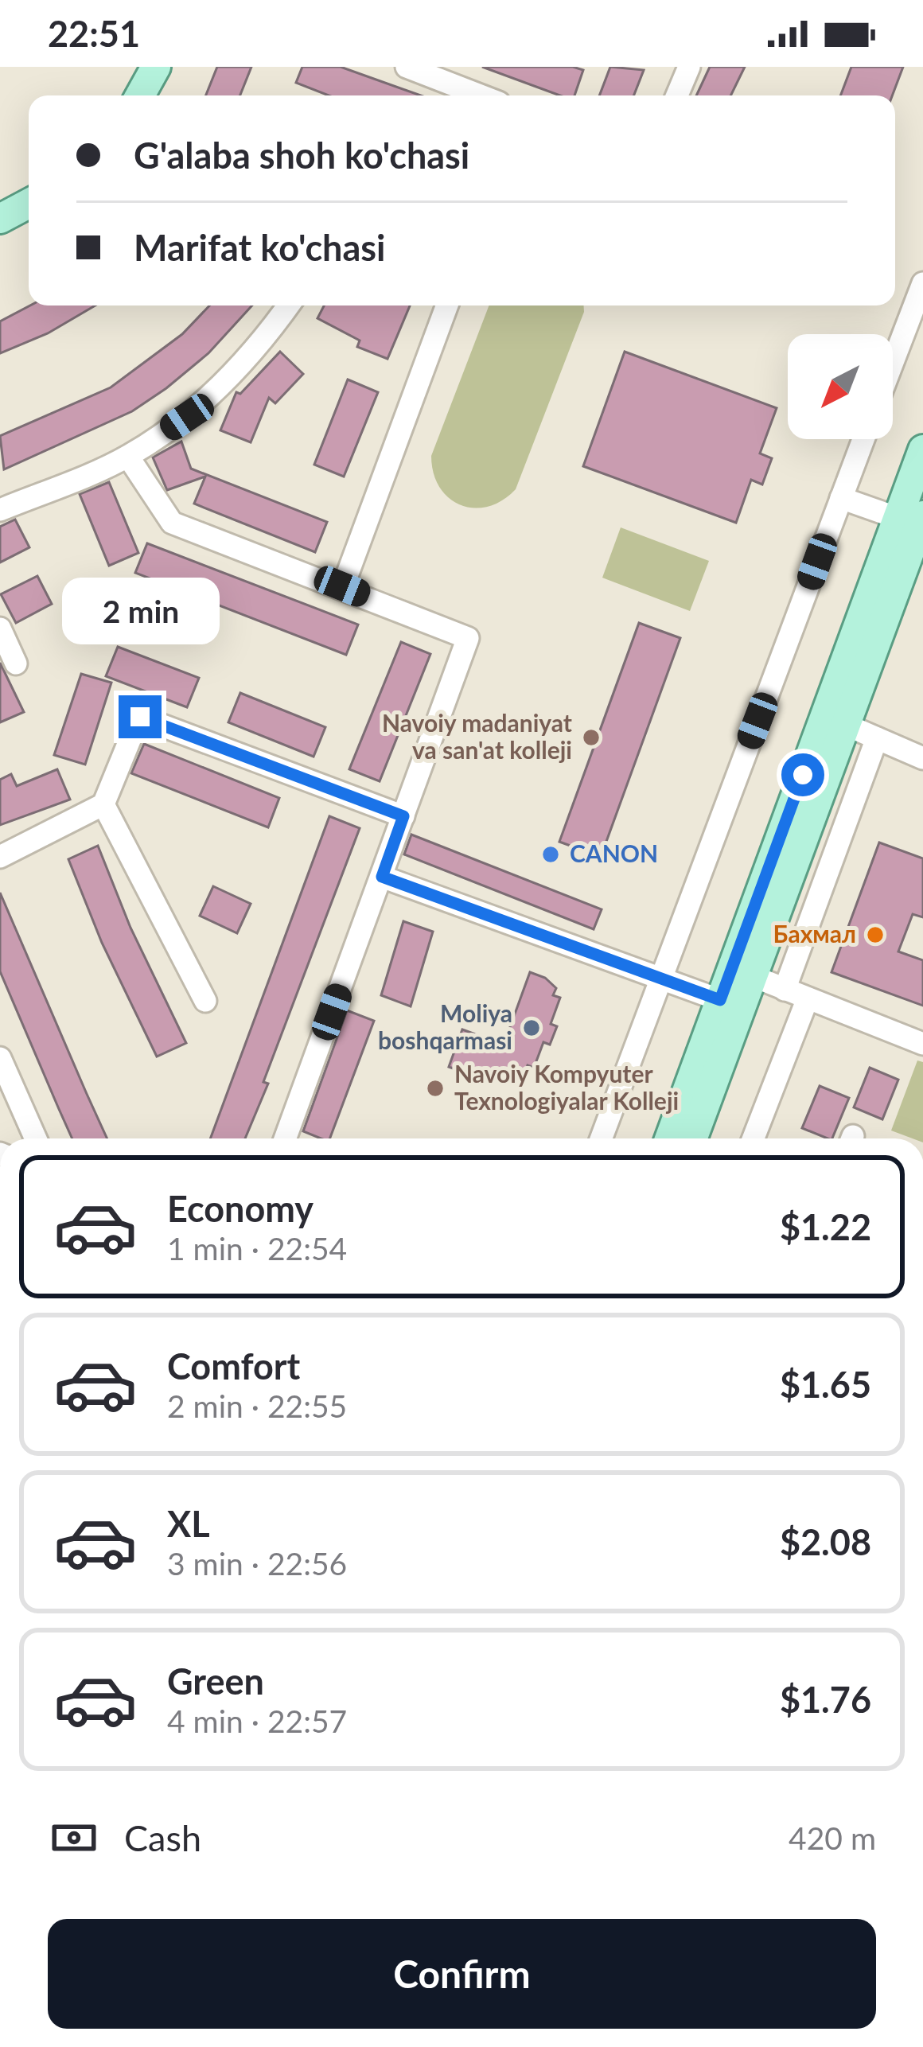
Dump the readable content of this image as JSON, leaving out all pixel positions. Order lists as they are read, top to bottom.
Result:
{
  "places": [
    "Navoiy madaniyat va san'at kolleji",
    "CANON",
    "Бахмал",
    "Moliya boshqarmasi",
    "Navoiy Kompyuter Texnologiyalar Kolleji"
  ],
  "north": "bottom left",
  "page": {
    "status": "22:51",
    "banner": ["G'alaba shoh ko'chasi", "Marifat ko'chasi"],
    "bubble": "2 min",
    "list": [
      {
        "name": "Economy",
        "note": "1 min · 22:54",
        "value": "$1.22"
      },
      {
        "name": "Comfort",
        "note": "2 min · 22:55",
        "value": "$1.65"
      },
      {
        "name": "XL",
        "note": "3 min · 22:56",
        "value": "$2.08"
      },
      {
        "name": "Green",
        "note": "4 min · 22:57",
        "value": "$1.76"
      }
    ],
    "pay": ["Cash", "420 m"],
    "buttons": "Confirm"
  }
}
